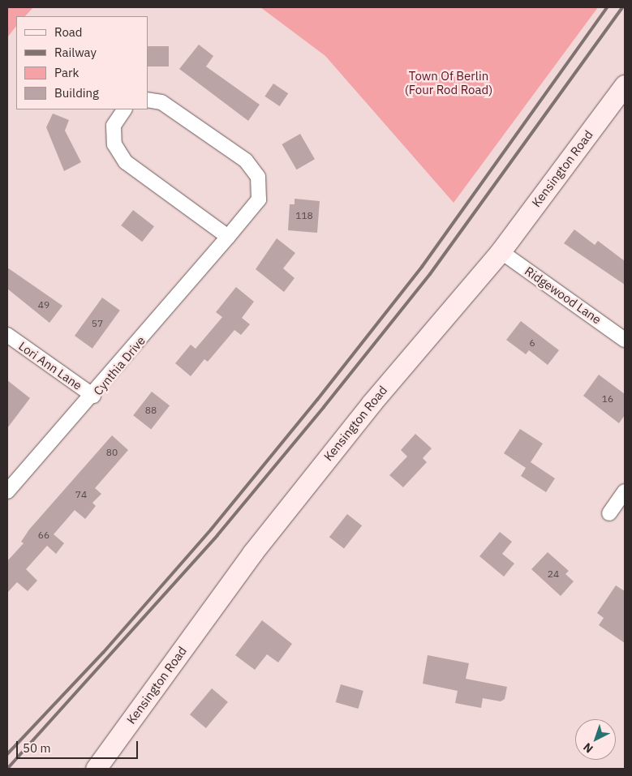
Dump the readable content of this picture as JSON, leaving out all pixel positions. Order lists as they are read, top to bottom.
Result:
{
  "streets": {
    "street": [
      "Kensington Road",
      "Ridgewood Lane",
      "Lori Ann Lane",
      "Cynthia Drive"
    ]
  },
  "crossings": [
    ["Kensington Road", "Ridgewood Lane"],
    ["Lori Ann Lane", "Cynthia Drive"]
  ],
  "parks": ["Town Of Berlin (Four Rod Road)"],
  "house_numbers": [
    "118",
    "49",
    "57",
    "6",
    "16",
    "88",
    "80",
    "74",
    "66",
    "24"
  ],
  "legend": [
    "Road",
    "Railway",
    "Park",
    "Building"
  ],
  "scale_bar": "50 m",
  "north": "bottom left"
}
